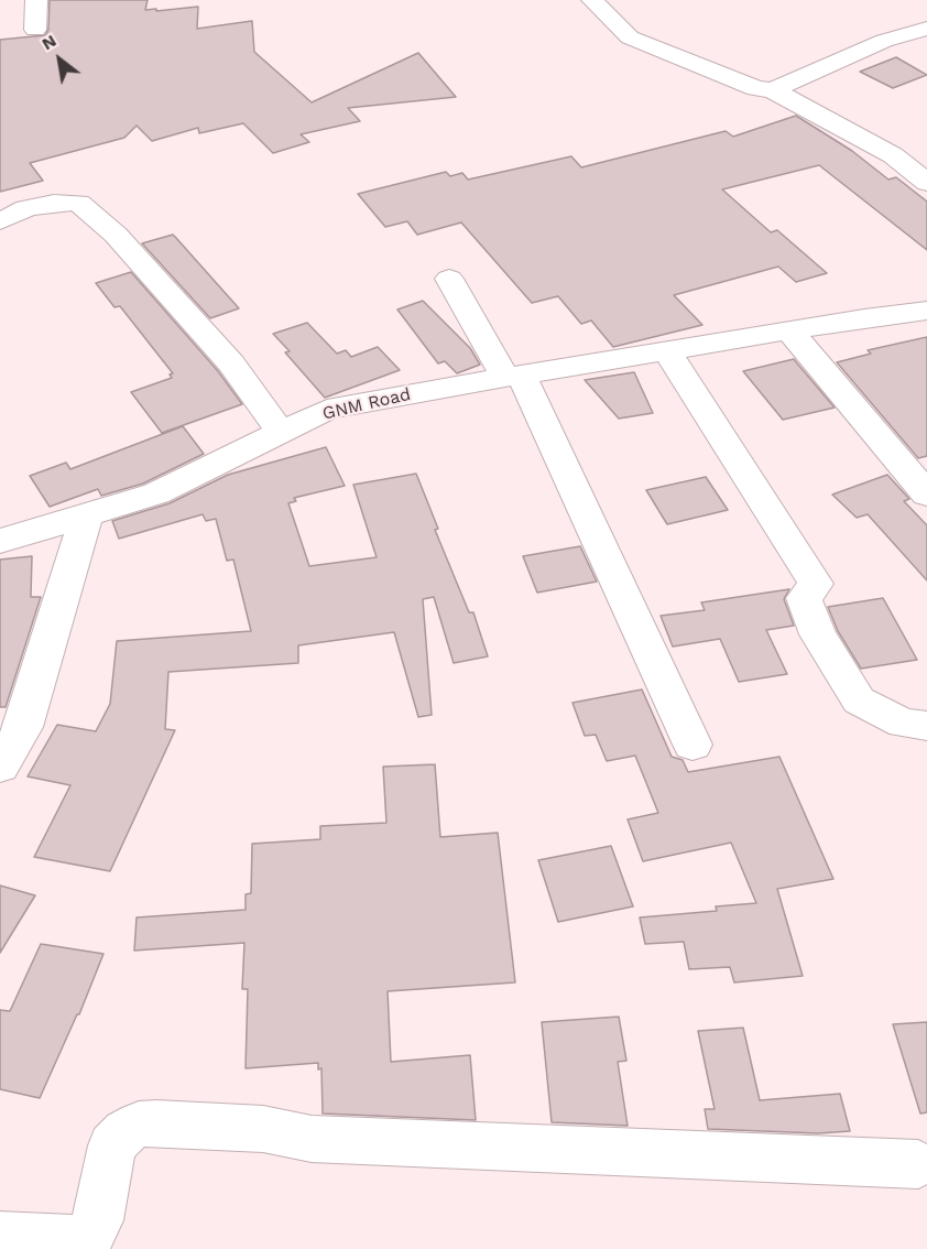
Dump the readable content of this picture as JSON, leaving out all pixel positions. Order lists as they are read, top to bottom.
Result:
{
  "streets": {
    "street": ["GNM Road"]
  },
  "north": "top left"
}
